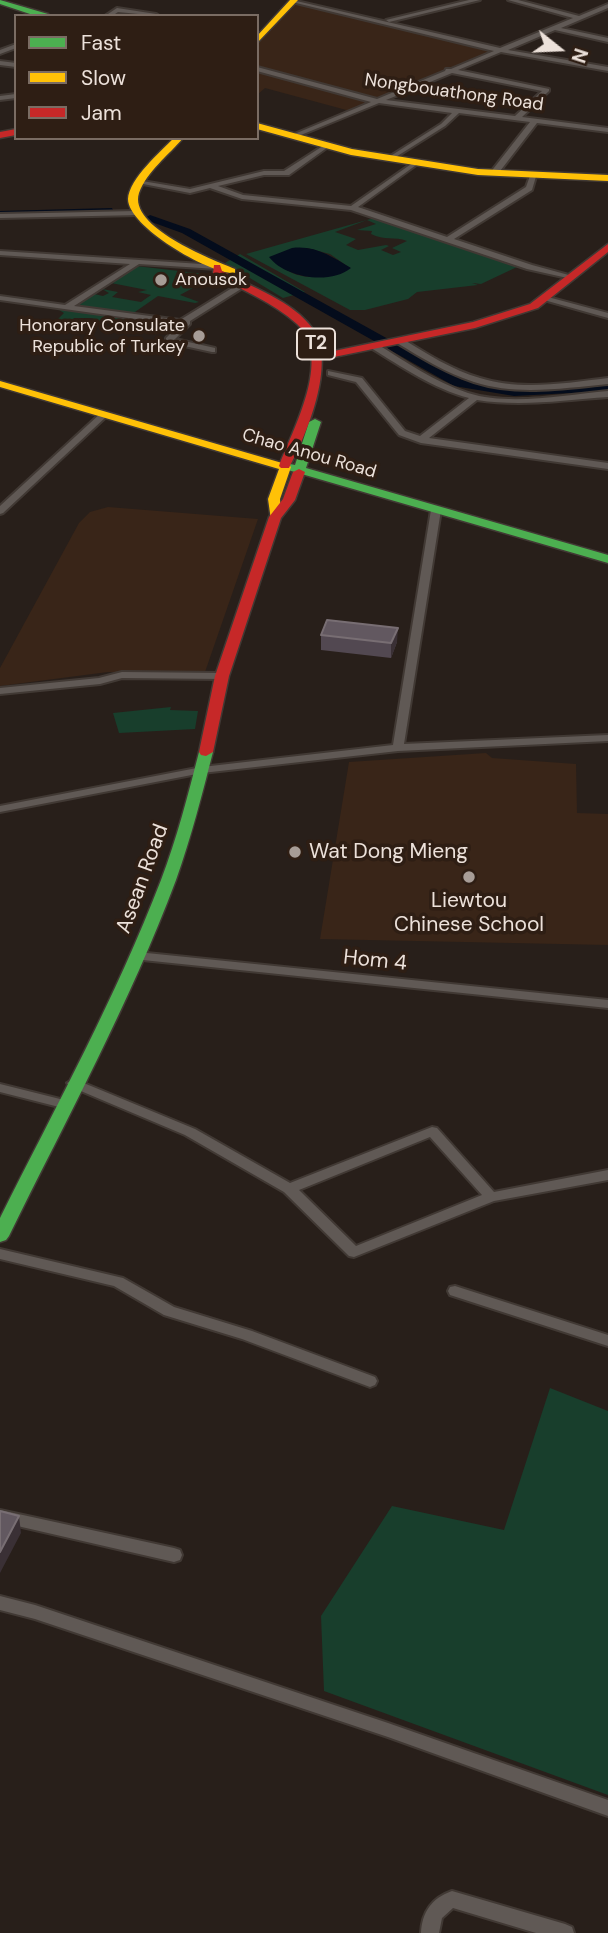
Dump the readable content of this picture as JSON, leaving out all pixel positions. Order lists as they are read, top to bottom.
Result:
{
  "streets": {
    "main road": ["T2", "Chao Anou Road", "Asean Road"],
    "street": ["Nongbouathong Road", "Hom 4"]
  },
  "crossings": [
    ["Chao Anou Road", "Asean Road"],
    ["Asean Road", "Hom 4"]
  ],
  "places": [
    "Anousok",
    "Honorary Consulate Republic of Turkey",
    "Wat Dong Mieng",
    "Liewtou Chinese School"
  ],
  "legend": ["Fast", "Slow", "Jam"],
  "north": "right"
}
